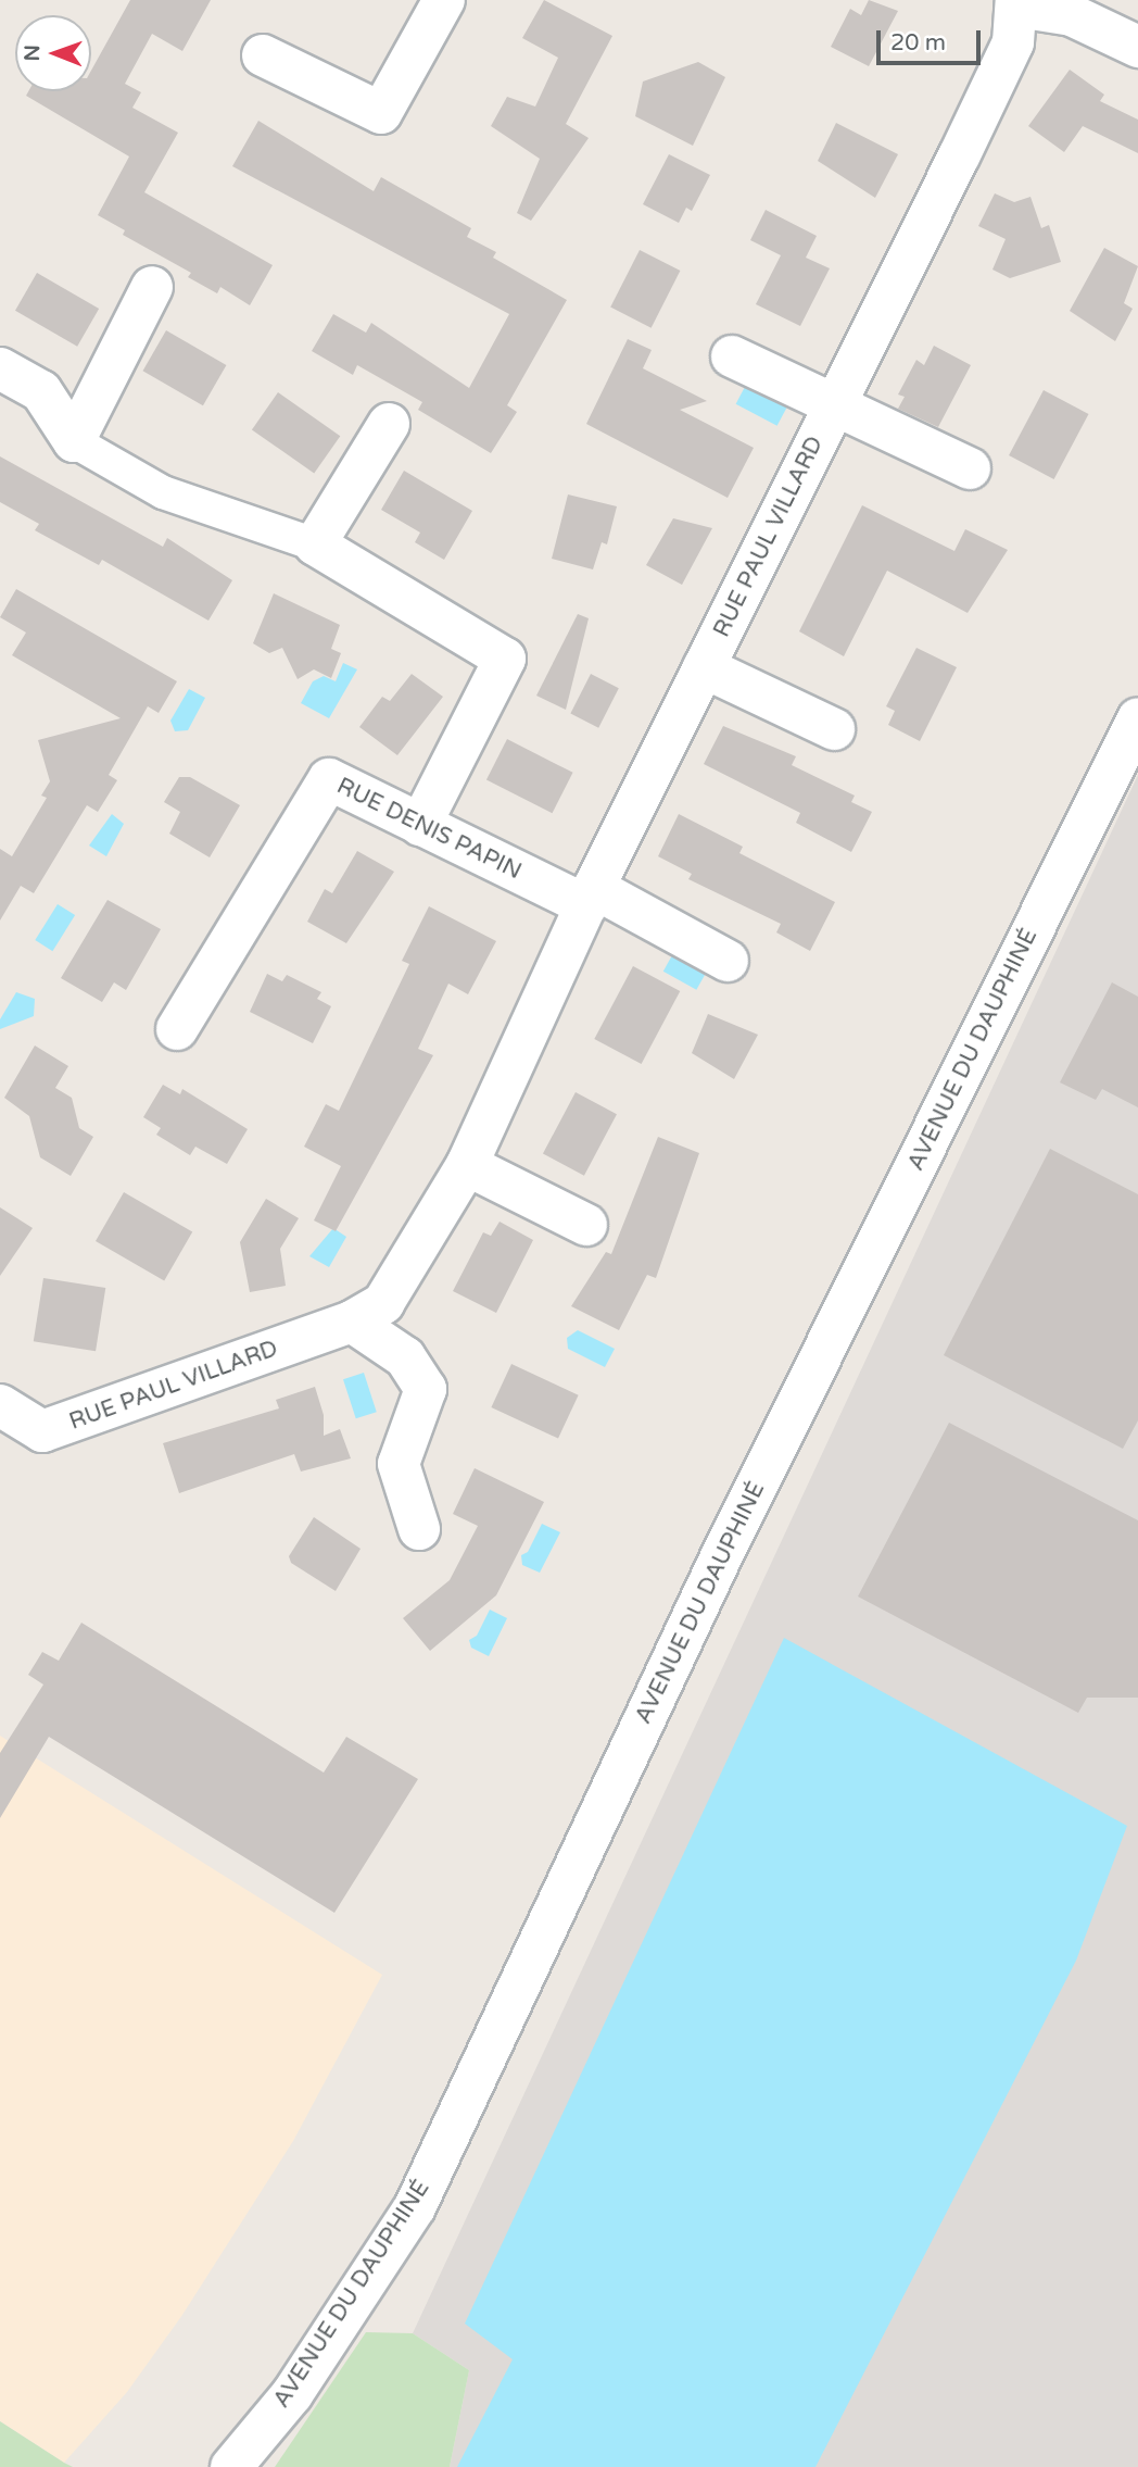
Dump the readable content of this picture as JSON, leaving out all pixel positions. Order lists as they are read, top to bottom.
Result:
{
  "streets": {
    "street": ["RUE PAUL VILLARD", "RUE DENIS PAPIN", "AVENUE DU DAUPHINÉ"]
  },
  "crossings": [
    ["RUE PAUL VILLARD", "RUE DENIS PAPIN"]
  ],
  "scale_bar": "20 m",
  "north": "left"
}
